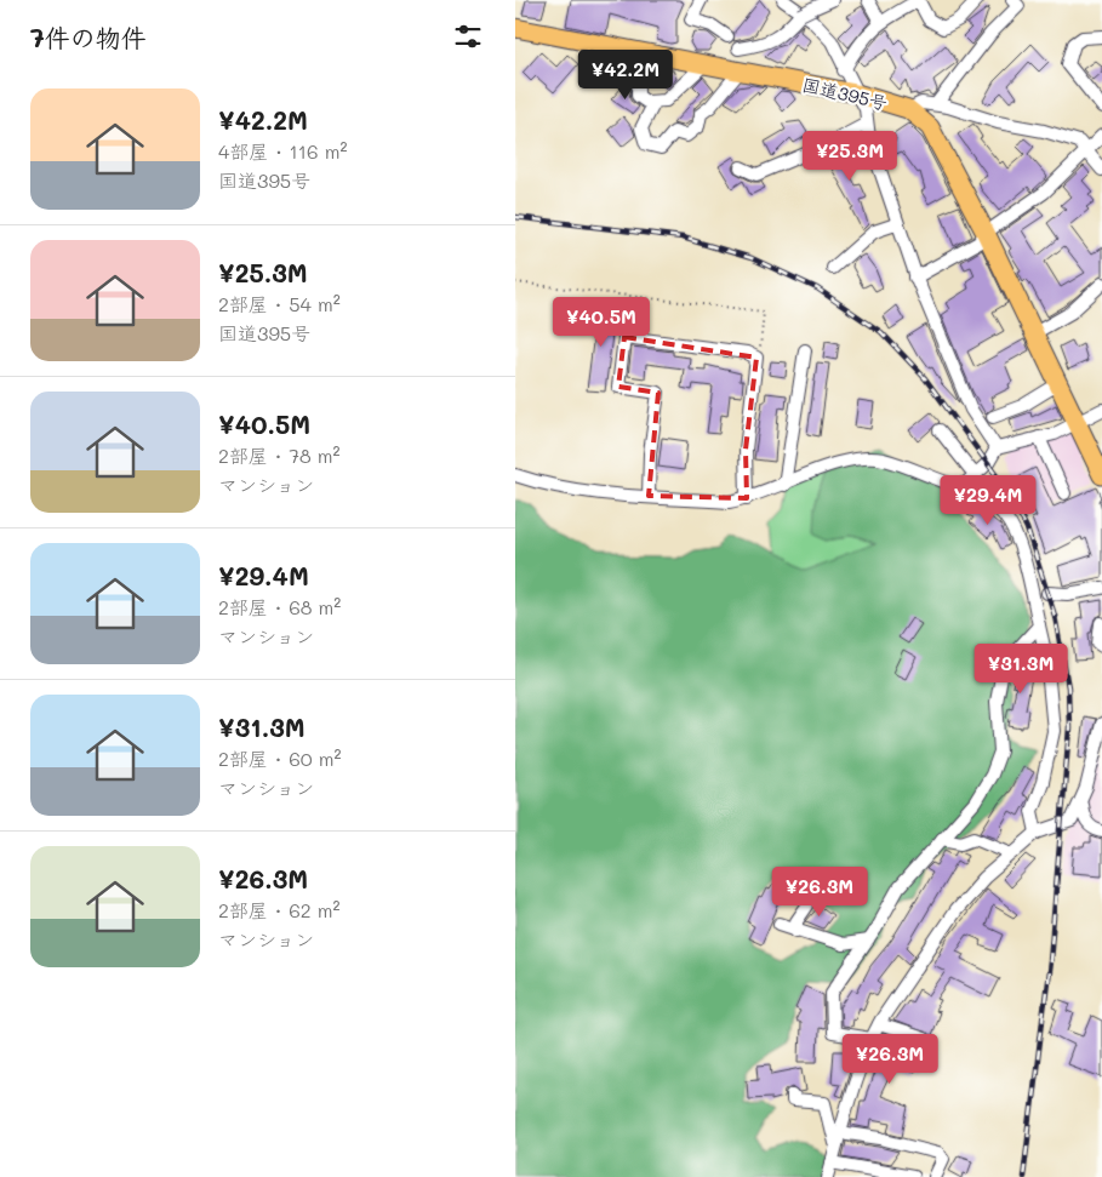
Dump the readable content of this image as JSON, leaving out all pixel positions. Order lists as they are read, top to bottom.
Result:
{
  "streets": {
    "highway": ["国道395号"]
  },
  "page": {
    "heading": "7件の物件",
    "price": [
      "¥42.2M",
      "¥25.3M",
      "¥40.5M",
      "¥29.4M",
      "¥31.3M",
      "¥26.3M",
      "¥26.3M"
    ],
    "list": [
      {
        "name": "¥42.2M",
        "note": "4部屋 · 116 m² · 国道395号"
      },
      {
        "name": "¥25.3M",
        "note": "2部屋 · 54 m² · 国道395号"
      },
      {
        "name": "¥40.5M",
        "note": "2部屋 · 78 m² · マンション"
      },
      {
        "name": "¥29.4M",
        "note": "2部屋 · 68 m² · マンション"
      },
      {
        "name": "¥31.3M",
        "note": "2部屋 · 60 m² · マンション"
      },
      {
        "name": "¥26.3M",
        "note": "2部屋 · 62 m² · マンション"
      }
    ]
  }
}
